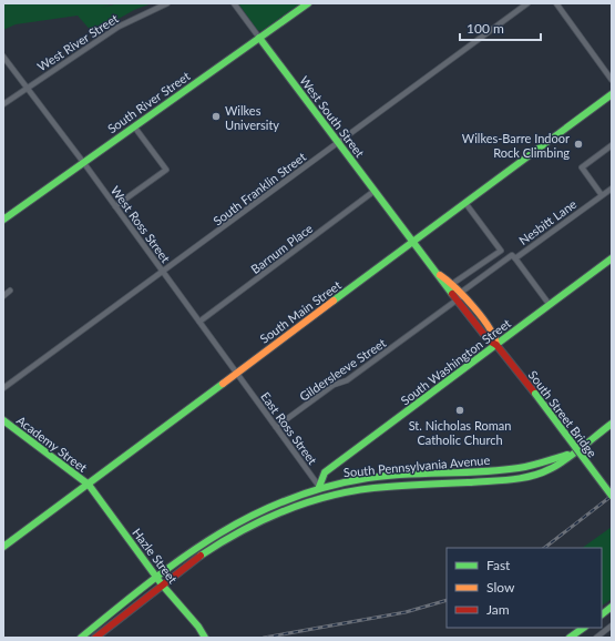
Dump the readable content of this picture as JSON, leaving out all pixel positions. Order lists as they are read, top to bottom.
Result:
{
  "streets": {
    "main road": [
      "South River Street",
      "West South Street",
      "South Main Street",
      "South Washington Street",
      "South Street Bridge",
      "Academy Street",
      "South Pennsylvania Avenue",
      "Hazle Street"
    ],
    "street": [
      "West River Street",
      "South Franklin Street",
      "Nesbitt Lane",
      "West Ross Street",
      "Barnum Place",
      "Gildersleeve Street",
      "East Ross Street"
    ]
  },
  "crossings": [
    ["West River Street", "West Ross Street"],
    ["South River Street", "West South Street"],
    ["South River Street", "West Ross Street"],
    ["West South Street", "South Franklin Street"],
    ["West South Street", "Barnum Place"],
    ["West South Street", "South Main Street"],
    ["South Franklin Street", "West Ross Street"],
    ["Nesbitt Lane", "Gildersleeve Street"],
    ["Nesbitt Lane", "South Street Bridge"],
    ["West Ross Street", "Barnum Place"],
    ["West Ross Street", "South Main Street"],
    ["West Ross Street", "East Ross Street"],
    ["South Main Street", "East Ross Street"],
    ["South Main Street", "Academy Street"],
    ["South Main Street", "Hazle Street"],
    ["South Washington Street", "South Street Bridge"],
    ["South Washington Street", "East Ross Street"],
    ["South Washington Street", "South Pennsylvania Avenue"],
    ["Gildersleeve Street", "South Street Bridge"],
    ["Gildersleeve Street", "East Ross Street"],
    ["East Ross Street", "South Pennsylvania Avenue"],
    ["Academy Street", "Hazle Street"],
    ["South Pennsylvania Avenue", "Hazle Street"]
  ],
  "places": ["Wilkes University", "Wilkes-Barre Indoor Rock Climbing", "St. Nicholas Roman Catholic Church"],
  "legend": ["Fast", "Slow", "Jam"],
  "scale_bar": "100 m"
}
